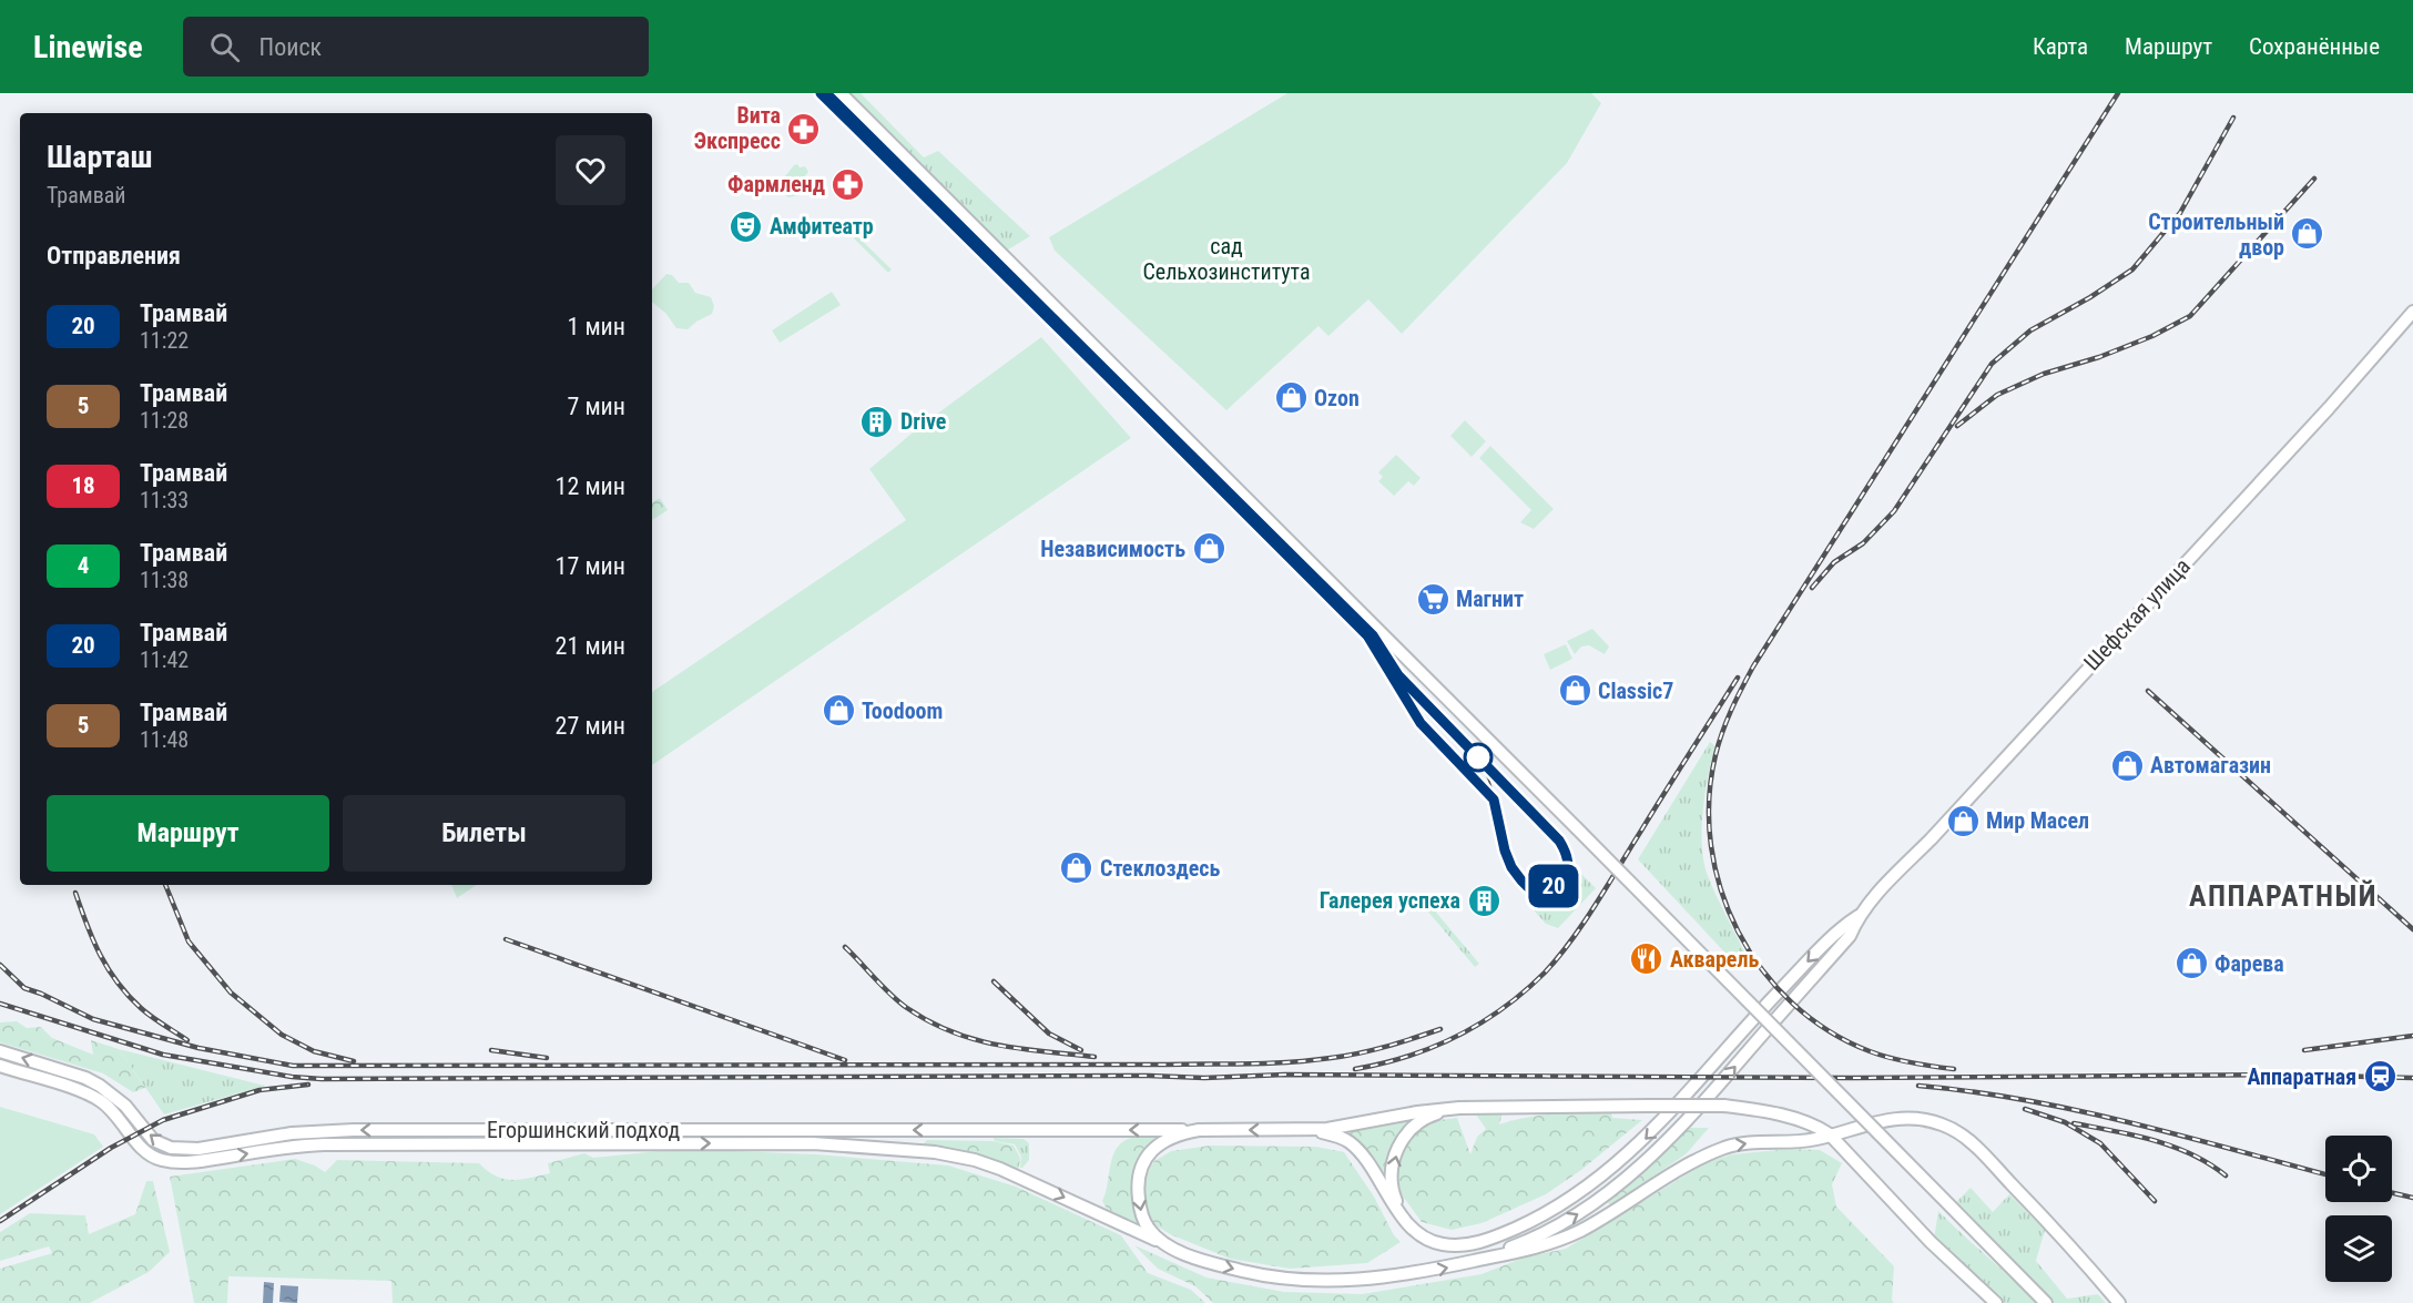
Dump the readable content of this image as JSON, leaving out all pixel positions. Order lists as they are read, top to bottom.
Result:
{
  "streets": {
    "main road": ["Шефская улица", "Егоршинский подход"]
  },
  "districts": ["АППАРАТНЫЙ"],
  "parks": ["сад Сельхозинститута"],
  "places": {
    "pharmacy": ["Вита Экспресс", "Фармленд"],
    "theatre": ["Амфитеатр"],
    "shop": [
      "Строительный двор",
      "Ozon",
      "Независимость",
      "Classic7",
      "Toodoom",
      "Автомагазин",
      "Мир Масел",
      "Стеклоздесь",
      "Фарева"
    ],
    "building": ["Drive", "Галерея успеха"],
    "supermarket": ["Магнит"],
    "restaurant": ["Акварель"],
    "station": ["Аппаратная"]
  },
  "lines": ["tram line 20"],
  "page": {
    "header": "Linewise",
    "search": "Поиск",
    "nav": ["Карта", "Маршрут", "Сохранённые"],
    "on_map": "20",
    "heading": [
      ["Шарташ", "Трамвай"],
      "Отправления"
    ],
    "list": [
      {
        "mark": "20",
        "name": "Трамвай",
        "note": "11:22",
        "value": "1 мин"
      },
      {
        "mark": "5",
        "name": "Трамвай",
        "note": "11:28",
        "value": "7 мин"
      },
      {
        "mark": "18",
        "name": "Трамвай",
        "note": "11:33",
        "value": "12 мин"
      },
      {
        "mark": "4",
        "name": "Трамвай",
        "note": "11:38",
        "value": "17 мин"
      },
      {
        "mark": "20",
        "name": "Трамвай",
        "note": "11:42",
        "value": "21 мин"
      },
      {
        "mark": "5",
        "name": "Трамвай",
        "note": "11:48",
        "value": "27 мин"
      }
    ],
    "buttons": ["Маршрут", "Билеты"]
  }
}
